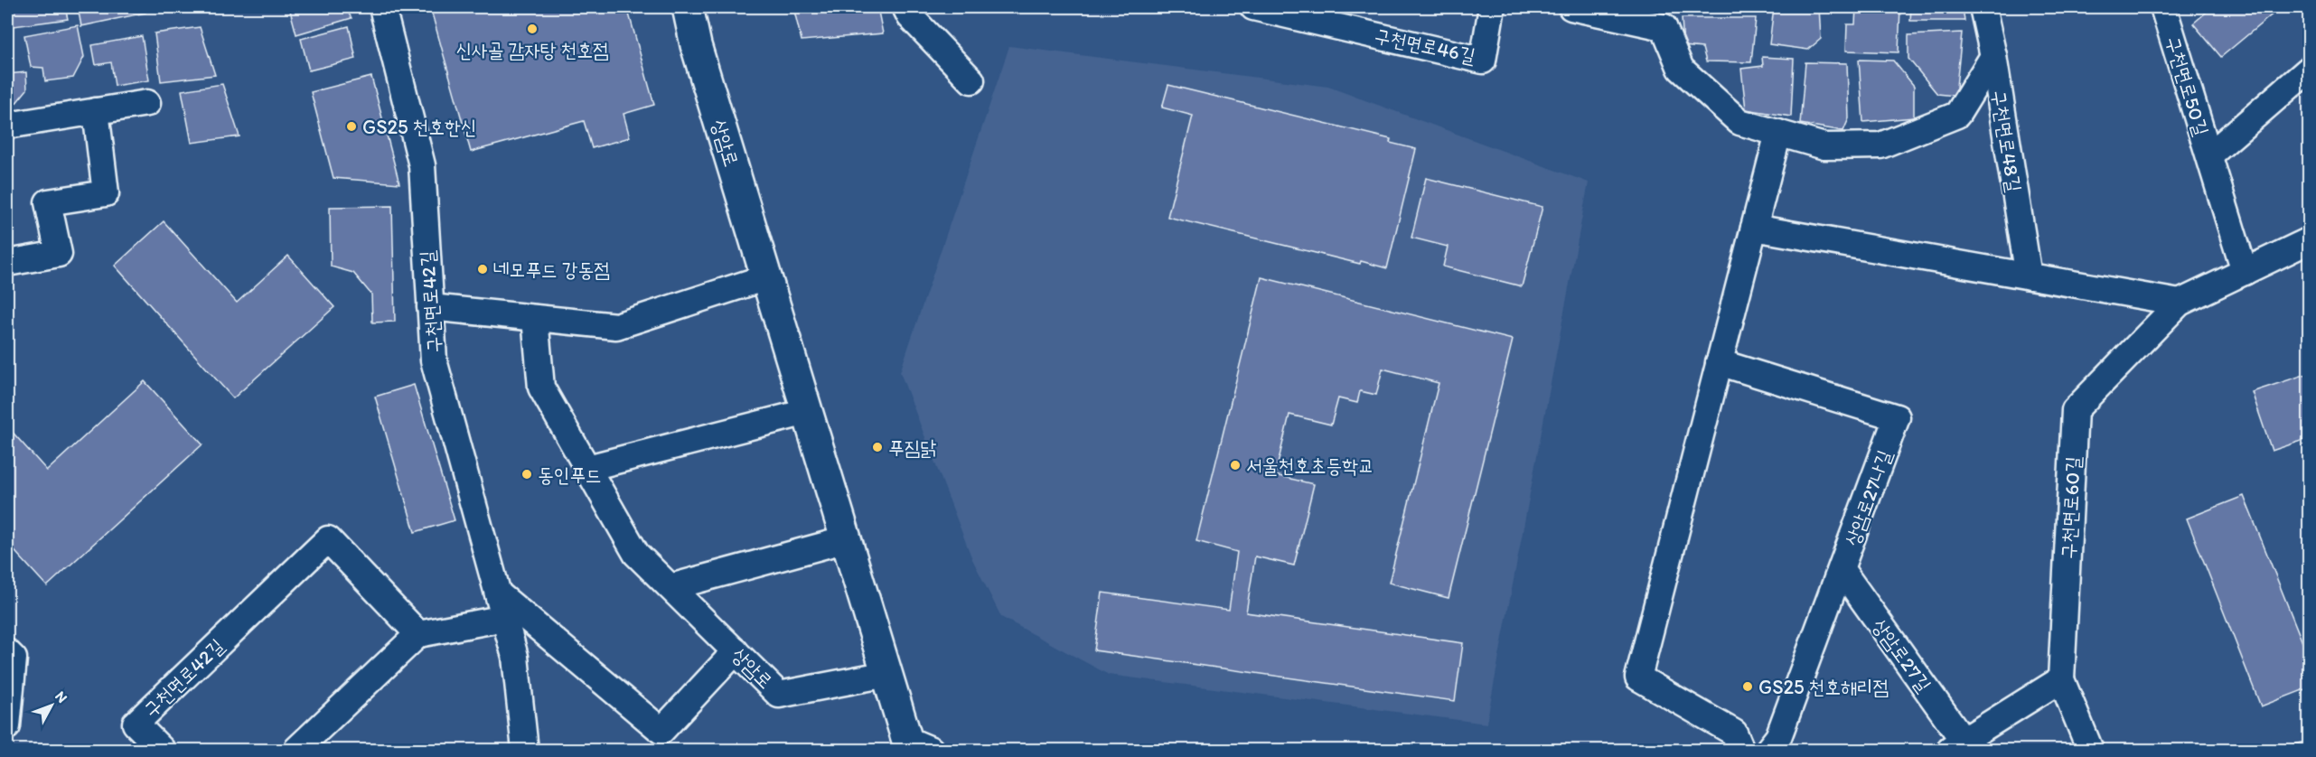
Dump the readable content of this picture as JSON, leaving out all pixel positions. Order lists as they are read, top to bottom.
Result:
{
  "streets": {
    "street": [
      "구천면로46길",
      "구천면로50길",
      "구천면로48길",
      "상암로",
      "구천면로42길",
      "상암로27나길",
      "구천면로60길",
      "상암로27길"
    ]
  },
  "crossings": [
    ["구천면로50길", "구천면로60길"],
    ["상암로27나길", "상암로27길"],
    ["구천면로60길", "상암로27길"]
  ],
  "places": [
    "신사골 감자탕 천호점",
    "GS25 천호한신",
    "네모푸드 강동점",
    "푸짐닭",
    "서울천호초등학교",
    "동인푸드",
    "GS25 천호해리점"
  ],
  "north": "top right"
}
